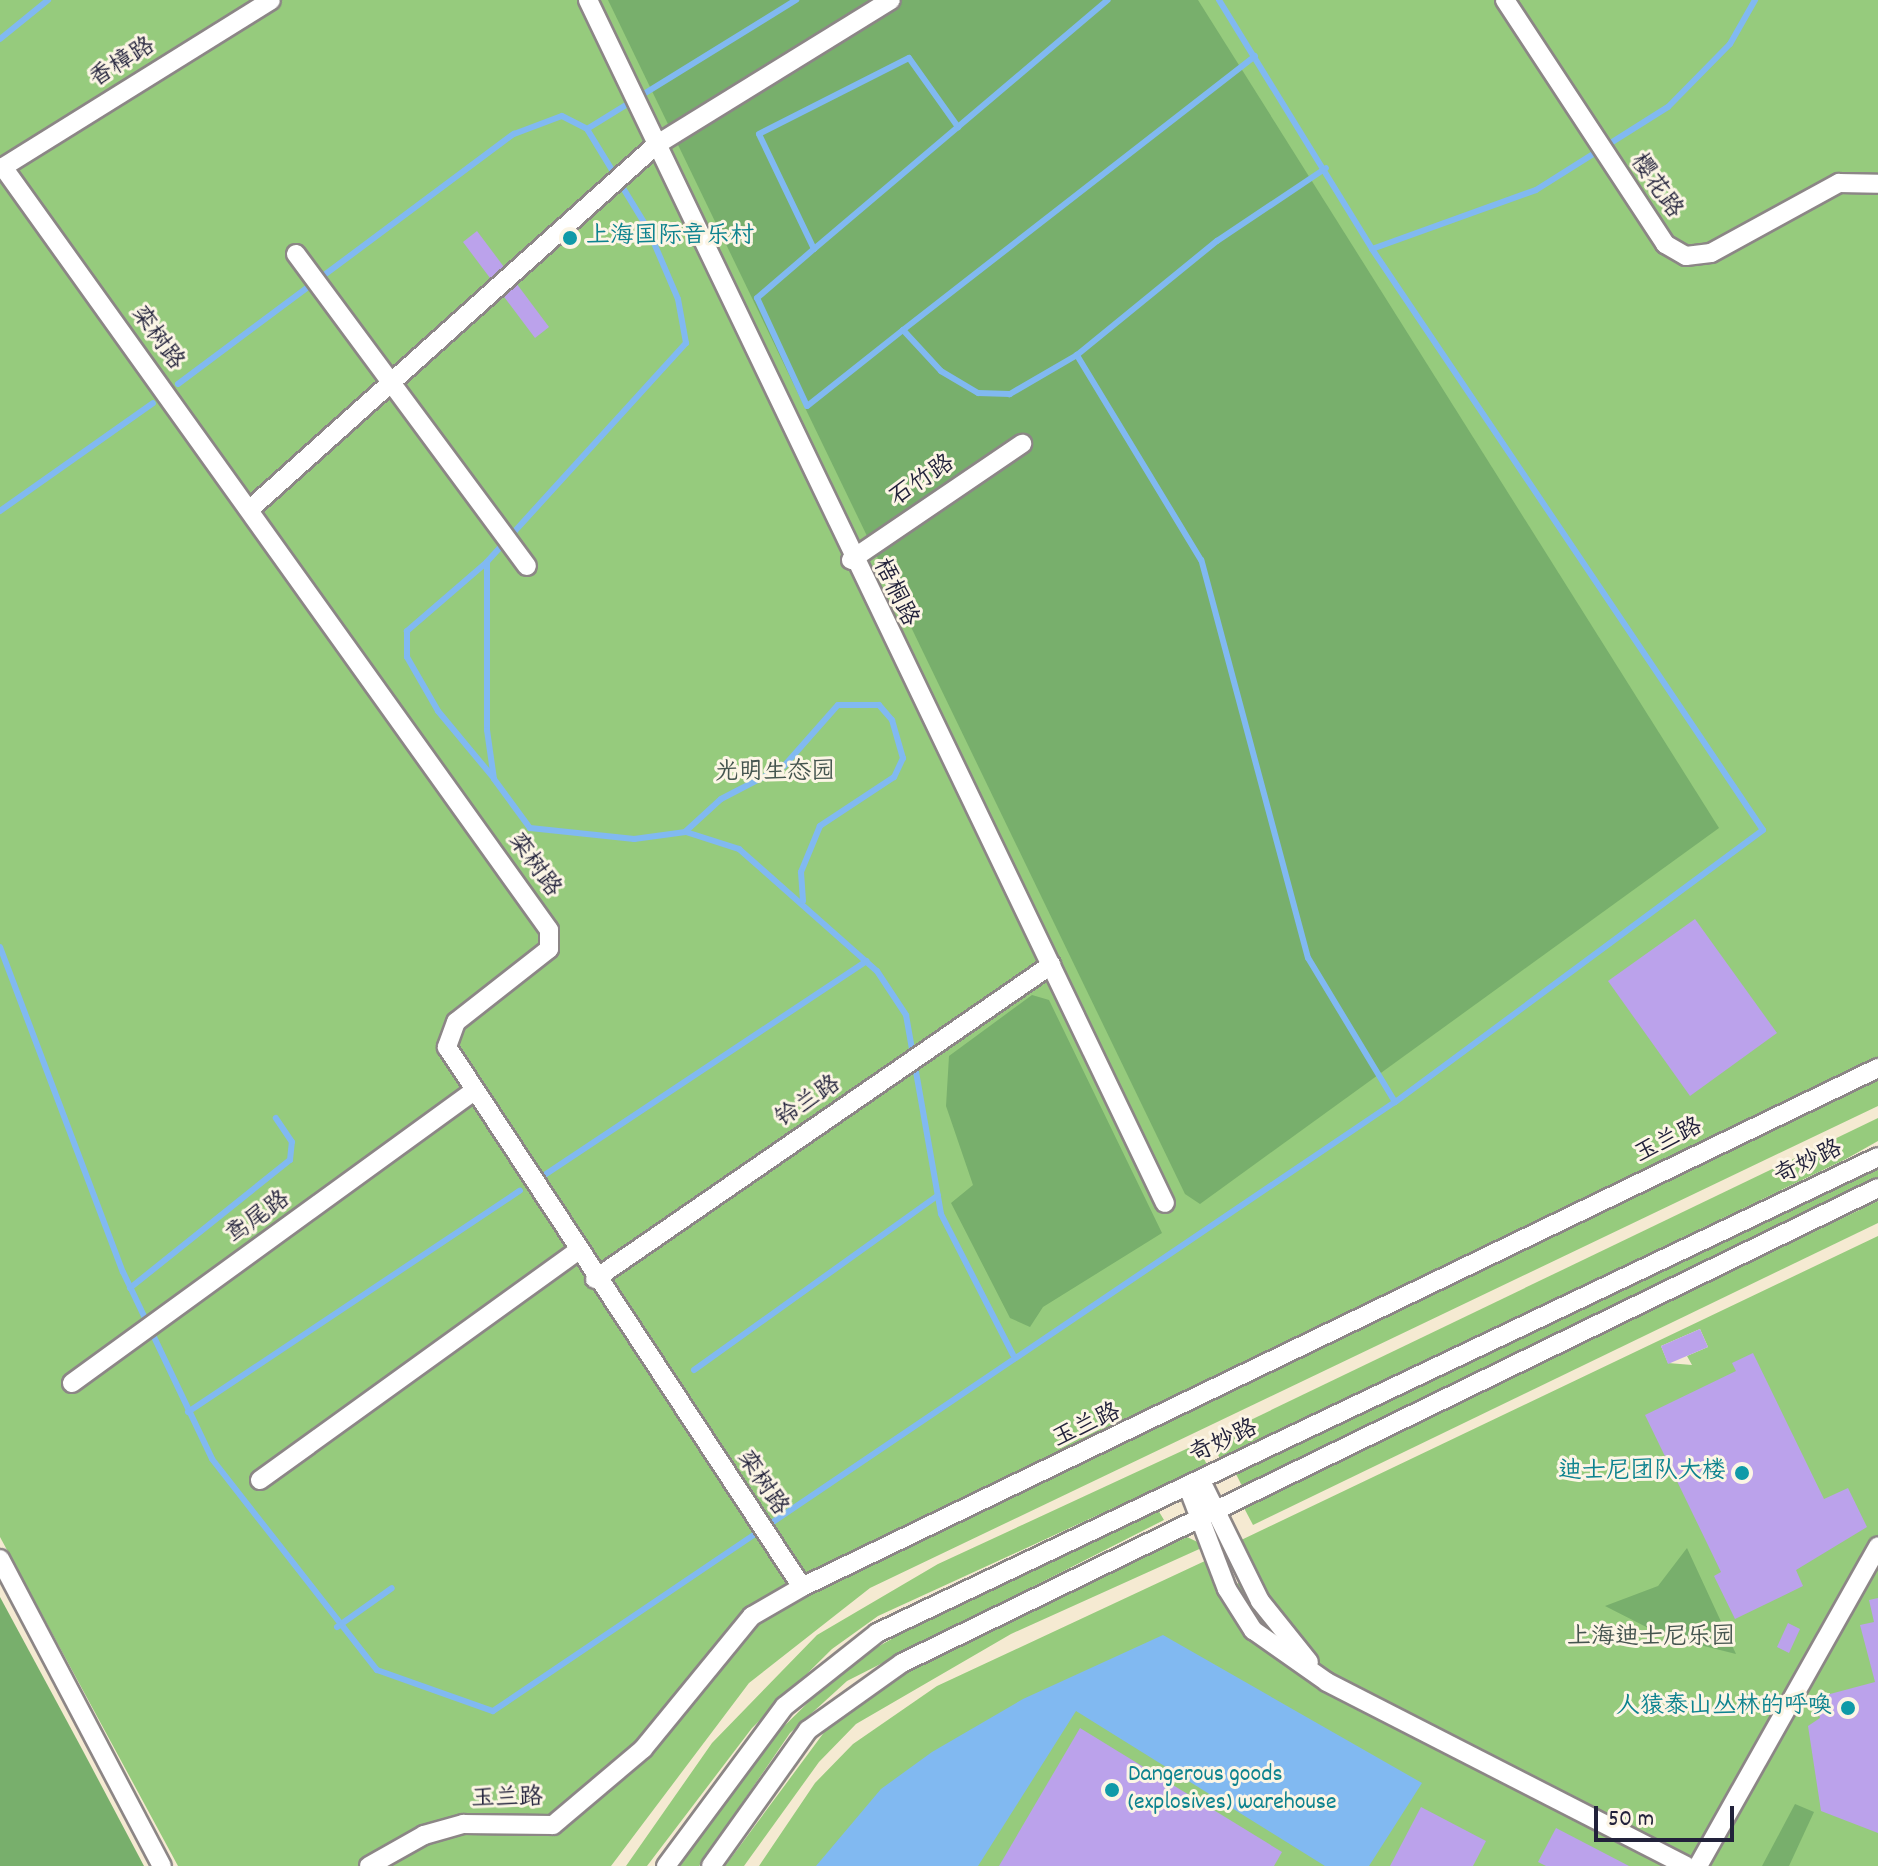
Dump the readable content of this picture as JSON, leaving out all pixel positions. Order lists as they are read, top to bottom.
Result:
{
  "streets": {
    "street": [
      "香樟路",
      "樱花路",
      "栾树路",
      "石竹路",
      "梧桐路",
      "铃兰路",
      "玉兰路",
      "奇妙路",
      "鸢尾路"
    ]
  },
  "crossings": [
    ["香樟路", "栾树路"],
    ["栾树路", "铃兰路"],
    ["栾树路", "玉兰路"],
    ["栾树路", "鸢尾路"],
    ["石竹路", "梧桐路"],
    ["梧桐路", "铃兰路"]
  ],
  "parks": ["光明生态园", "上海迪士尼乐园"],
  "places": [
    "上海国际音乐村",
    "迪士尼团队大楼",
    "人猿泰山丛林的呼唤",
    "Dangerous goods (explosives) warehouse"
  ],
  "scale_bar": "50 m"
}
